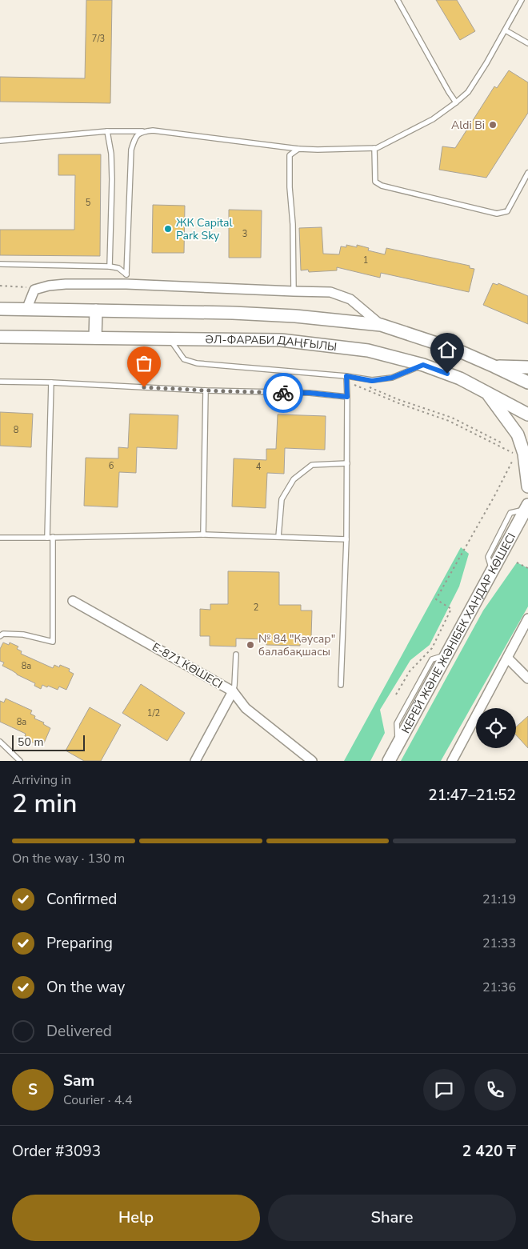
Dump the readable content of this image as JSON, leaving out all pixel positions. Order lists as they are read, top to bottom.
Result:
{
  "streets": {
    "main road": ["ӘЛ-ФАРАБИ ДАҢҒЫЛЫ", "КЕРЕЙ ЖӘНЕ ЖӘНІБЕК ХАНДАР КӨШЕСІ"],
    "street": ["Е-871 КӨШЕСІ"]
  },
  "places": ["Aldi Bi", "ЖК Capital Park Sky", "№ 84 \"Кәусар\" балабақшасы"],
  "house_numbers": [
    "7/3",
    "5",
    "3",
    "1",
    "8",
    "6",
    "4",
    "2",
    "8а",
    "1/2",
    "8а"
  ],
  "scale_bar": "50 m",
  "page": {
    "scale": "50 m",
    "heading": ["2 min", "Arriving in", "21:47–21:52"],
    "panel": [
      "Sam",
      "Courier · 4.4",
      "Order #3093",
      "2 420 ₸"
    ],
    "bar": "On the way · 130 m",
    "list": [
      ["Confirmed", "21:19"],
      ["Preparing", "21:33"],
      ["On the way", "21:36"],
      "Delivered"
    ],
    "round": "S",
    "buttons": ["Help", "Share"]
  }
}
